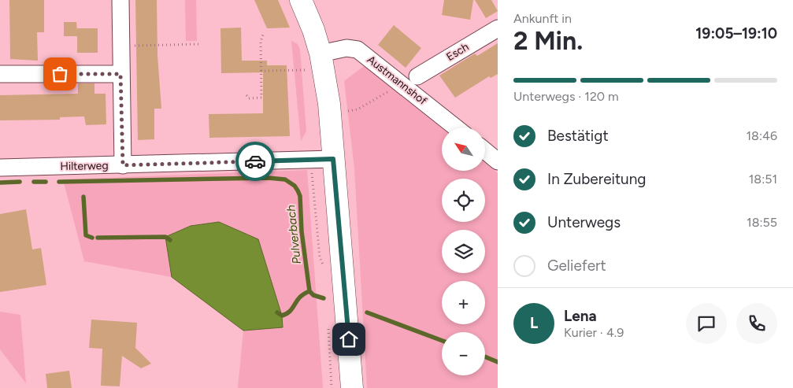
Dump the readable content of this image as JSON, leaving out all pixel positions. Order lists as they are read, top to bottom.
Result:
{
  "streets": {
    "street": ["Esch", "Austmannshof", "Hilterweg"]
  },
  "water": ["Pulverbach"],
  "north": "top left",
  "page": {
    "heading": ["2 Min.", "Ankunft in", "19:05–19:10"],
    "panel": ["Lena", "Kurier · 4.9"],
    "bar": "Unterwegs · 120 m",
    "list": [
      ["Bestätigt", "18:46"],
      ["In Zubereitung", "18:51"],
      ["Unterwegs", "18:55"],
      "Geliefert"
    ],
    "map_buttons": ["+", "−"],
    "round": "L"
  }
}
